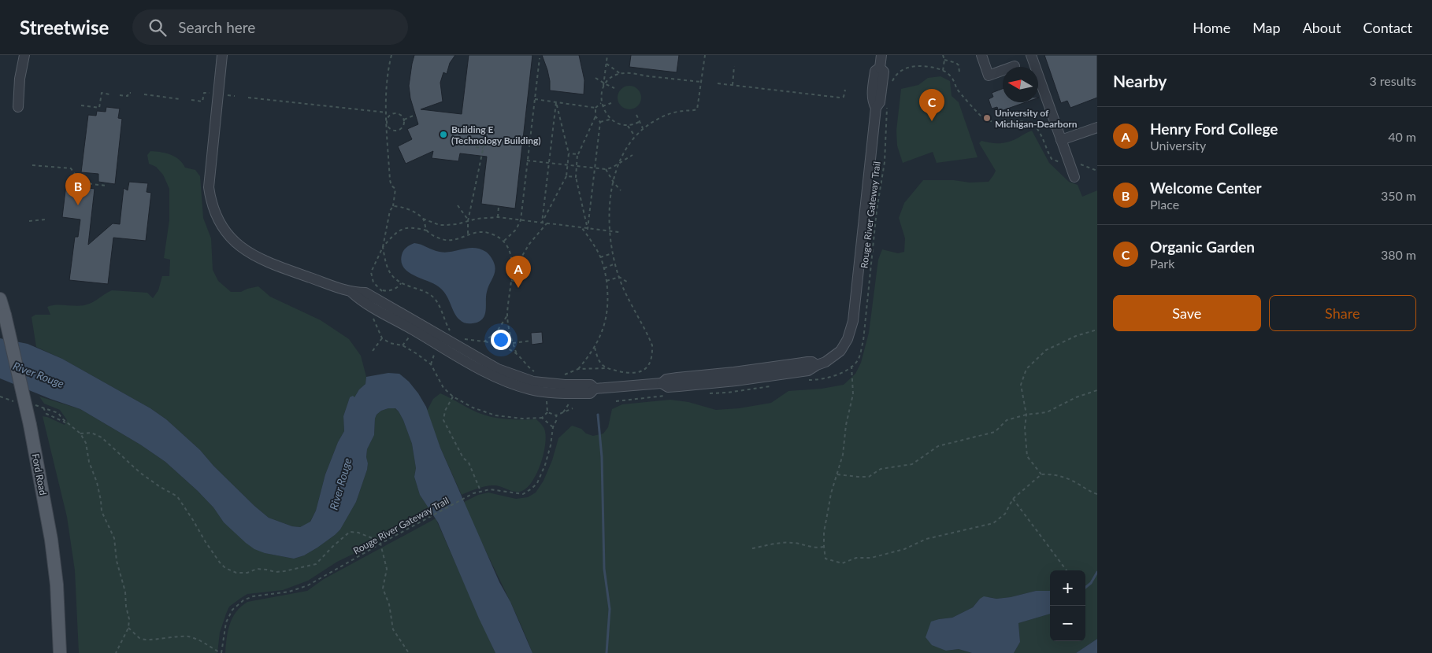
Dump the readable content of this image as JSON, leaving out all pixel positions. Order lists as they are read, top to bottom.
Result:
{
  "streets": {
    "main road": ["Ford Road"],
    "path": ["Rouge River Gateway Trail"]
  },
  "water": ["River Rouge"],
  "places": ["University of Michigan-Dearborn", "Building E (Technology Building)"],
  "north": "left",
  "page": {
    "header": "Streetwise",
    "search": "Search here",
    "nav": [
      "Home",
      "Map",
      "About",
      "Contact"
    ],
    "heading": ["Nearby", "3 results"],
    "pins": ["C", "B", "A"],
    "list": [
      {
        "mark": "A",
        "name": "Henry Ford College",
        "note": "University",
        "value": "40 m"
      },
      {
        "mark": "B",
        "name": "Welcome Center",
        "note": "Place",
        "value": "350 m"
      },
      {
        "mark": "C",
        "name": "Organic Garden",
        "note": "Park",
        "value": "380 m"
      }
    ],
    "buttons": ["Save", "Share"],
    "map_buttons": ["+", "−"]
  }
}
